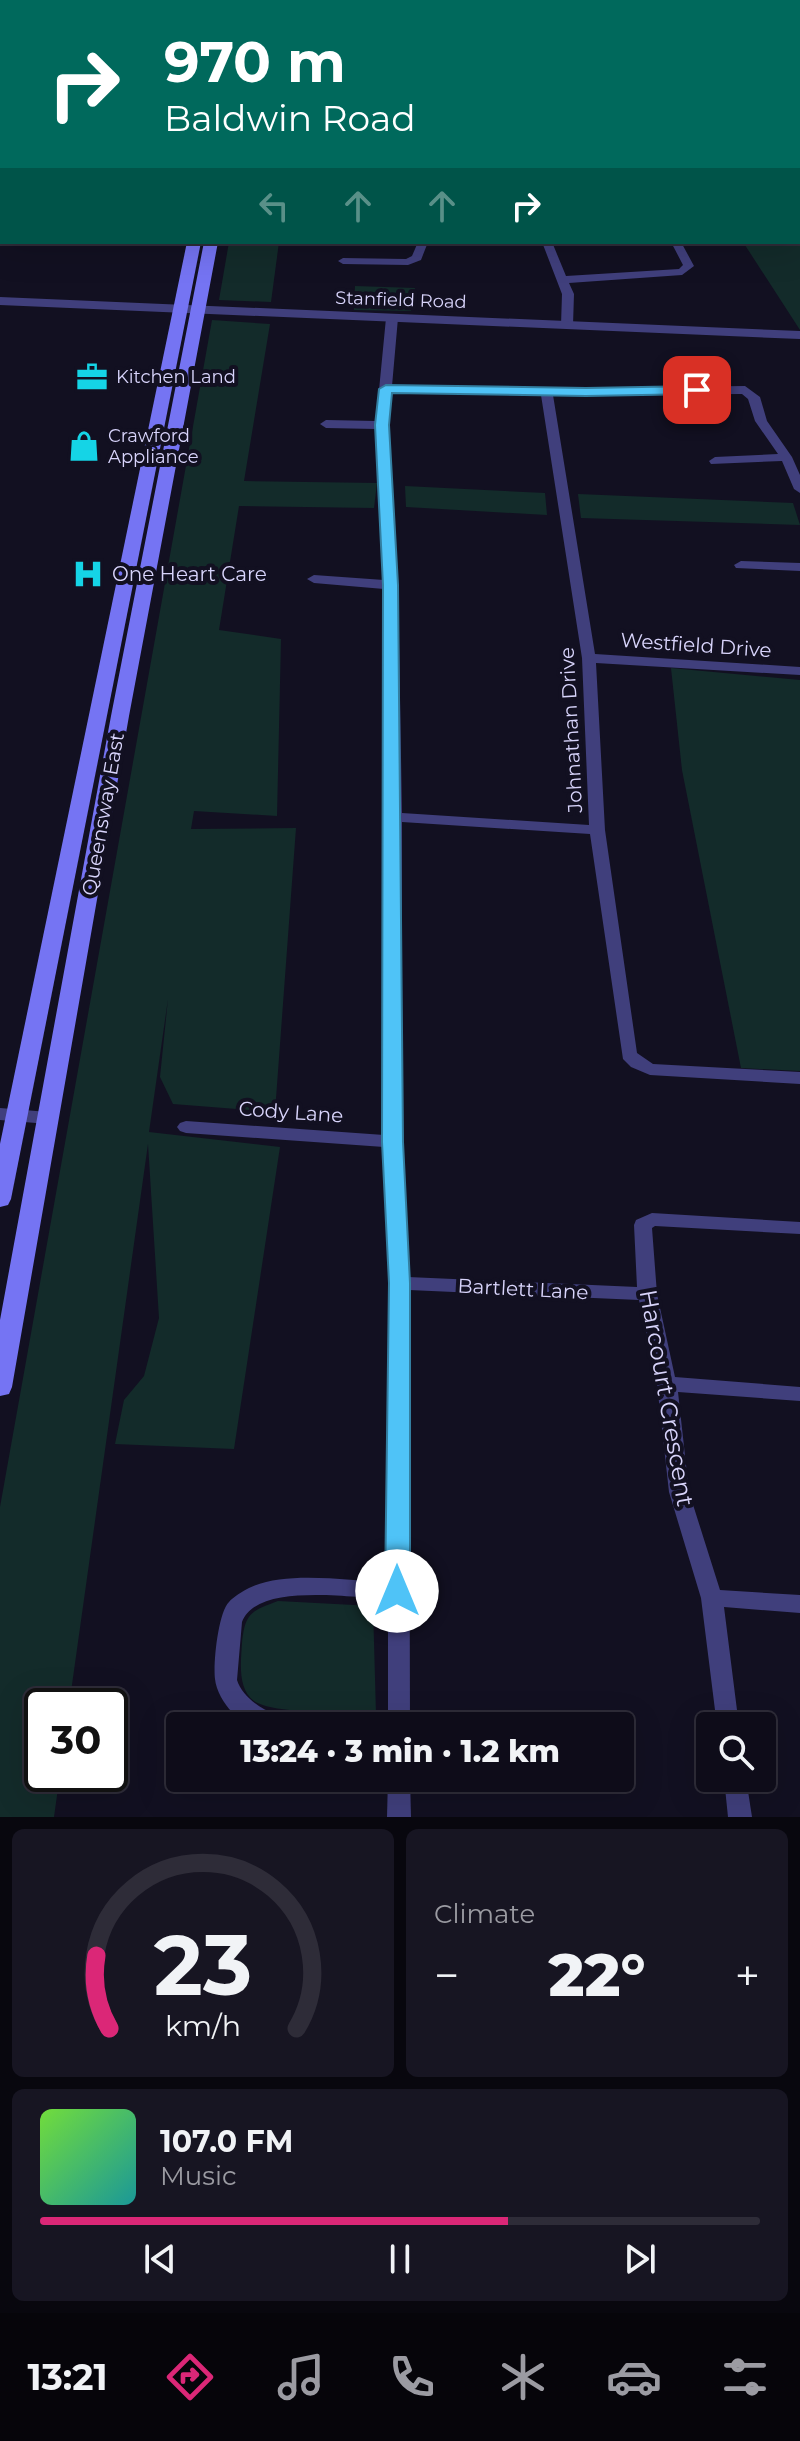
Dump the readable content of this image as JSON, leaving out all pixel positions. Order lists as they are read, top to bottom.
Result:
{
  "streets": {
    "main road": ["Queensway East"],
    "street": [
      "Stanfield Road",
      "Westfield Drive",
      "Johnathan Drive",
      "Cody Lane",
      "Bartlett Lane",
      "Harcourt Crescent"
    ]
  },
  "crossings": [
    ["Stanfield Road", "Queensway East"],
    ["Westfield Drive", "Johnathan Drive"],
    ["Bartlett Lane", "Harcourt Crescent"]
  ],
  "places": {
    "office": ["Kitchen Land"],
    "shop": ["Crawford Appliance"],
    "hospital": ["One Heart Care"]
  },
  "page": {
    "turn": ["970 m", "Baldwin Road"],
    "limit": "30",
    "trip": "13:24 · 3 min · 1.2 km",
    "tile": "Climate",
    "heat": ["−", "22°", "+"],
    "song": ["107.0 FM", "Music"],
    "tabs": "13:21",
    "gauge": ["23", "km/h"]
  }
}
